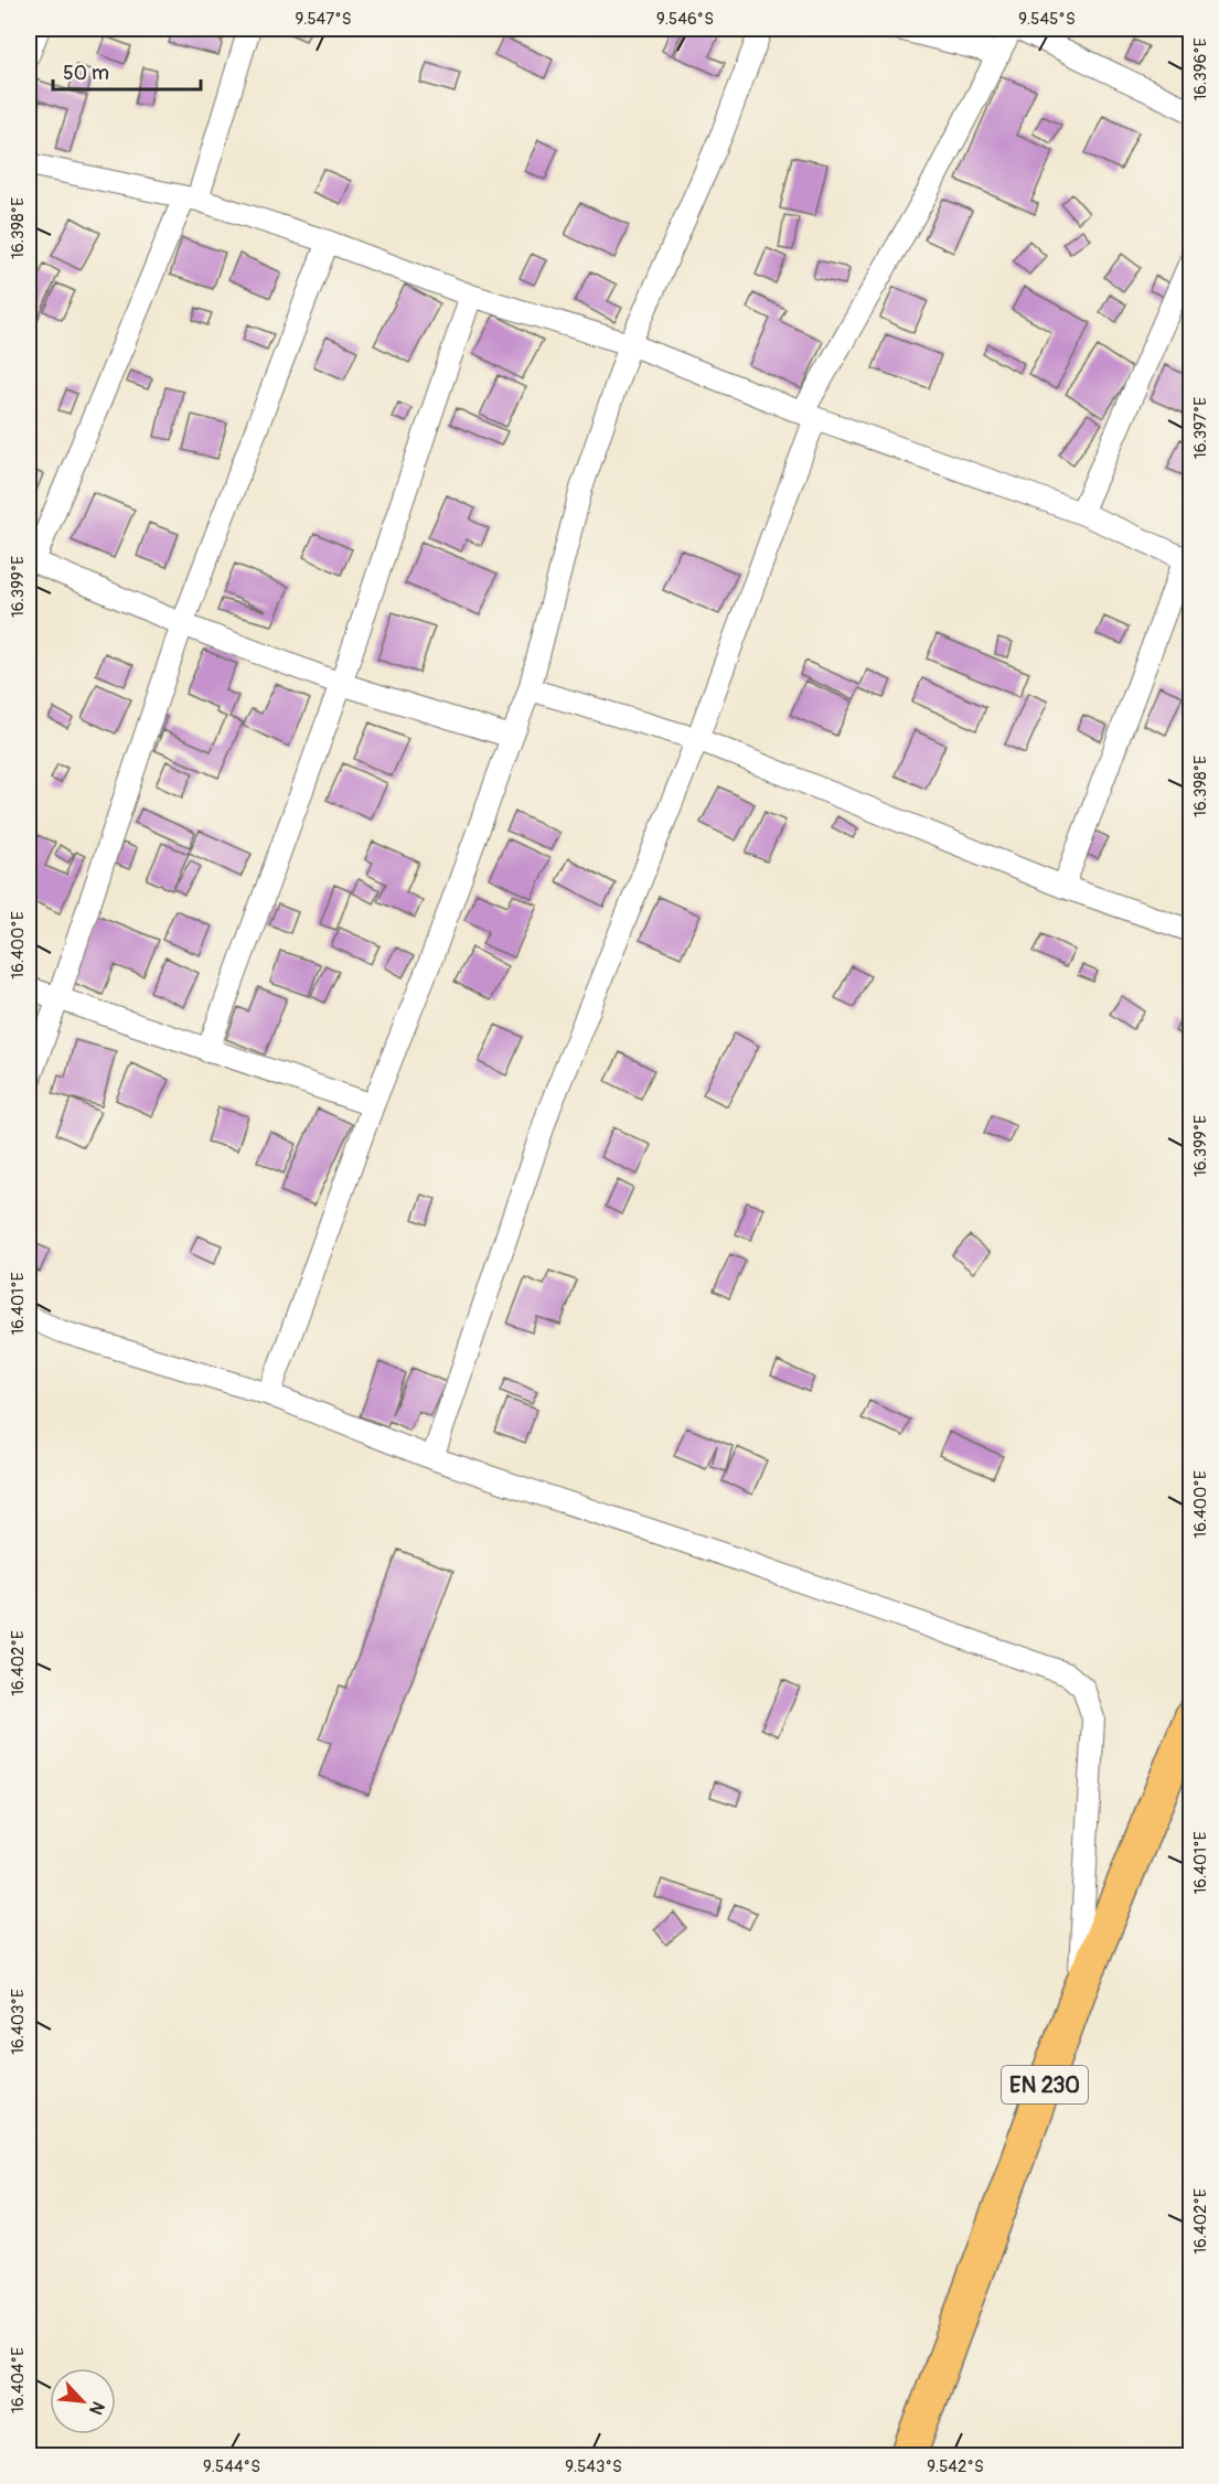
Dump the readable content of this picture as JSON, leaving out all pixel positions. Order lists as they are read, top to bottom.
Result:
{
  "streets": {
    "main road": ["EN 230"]
  },
  "scale_bar": "50 m",
  "north": "bottom right",
  "coordinates": [
    "9.547°S",
    "9.546°S",
    "9.545°S",
    "16.396°E",
    "16.398°E",
    "16.397°E",
    "16.399°E",
    "16.400°E",
    "16.401°E",
    "16.402°E",
    "16.403°E",
    "16.404°E",
    "9.544°S",
    "9.543°S",
    "9.542°S"
  ]
}
